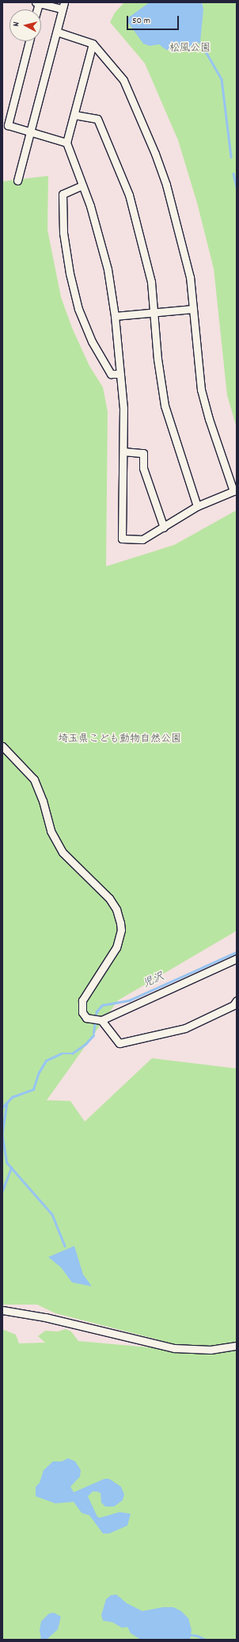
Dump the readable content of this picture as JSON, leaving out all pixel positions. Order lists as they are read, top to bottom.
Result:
{
  "water": ["児沢"],
  "parks": ["松風公園", "埼玉県こども動物自然公園"],
  "scale_bar": "50 m",
  "north": "left"
}
